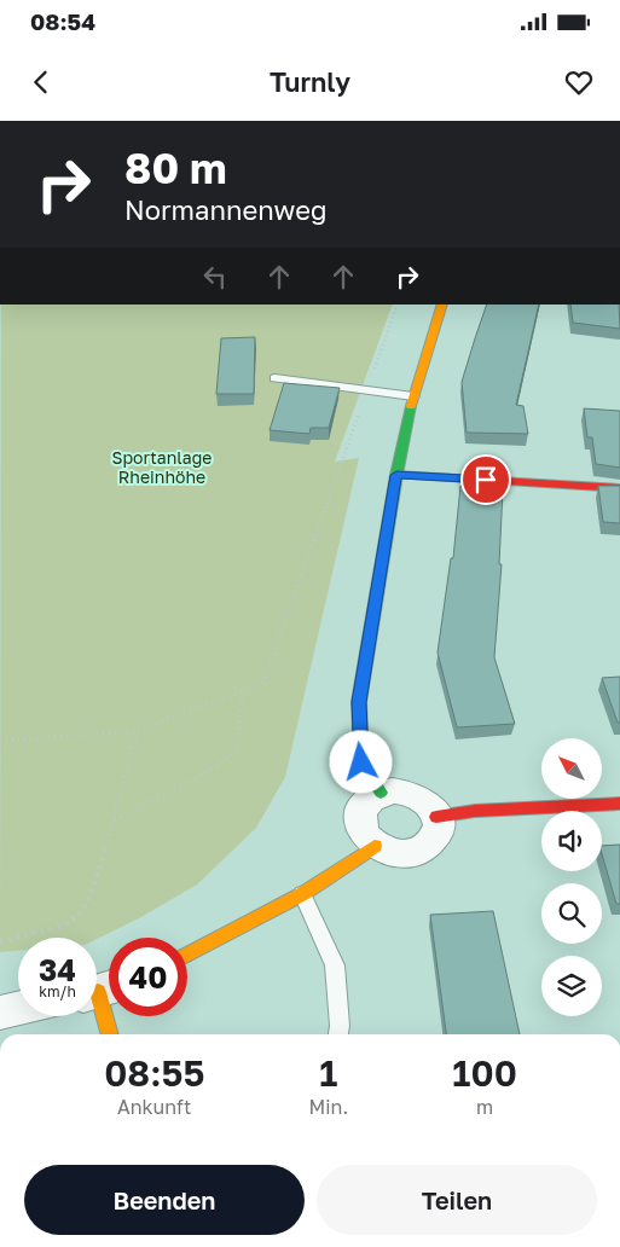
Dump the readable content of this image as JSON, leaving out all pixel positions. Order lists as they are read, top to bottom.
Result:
{
  "parks": ["Sportanlage Rheinhöhe"],
  "north": "top left",
  "page": {
    "status": "08:54",
    "header": "Turnly",
    "turn": ["80 m", "Normannenweg"],
    "speed": "34 km/h",
    "limit": "40",
    "eta": [
      "08:55",
      "Ankunft",
      "1",
      "Min.",
      "100",
      "m"
    ],
    "buttons": ["Beenden", "Teilen"]
  }
}
